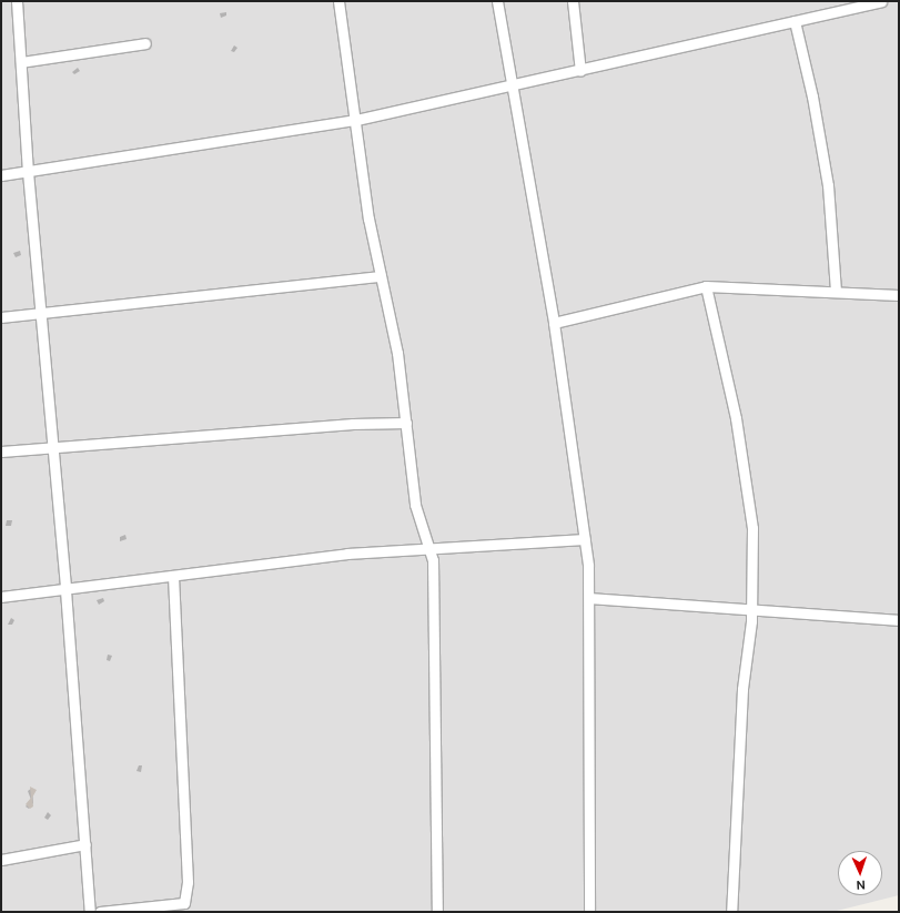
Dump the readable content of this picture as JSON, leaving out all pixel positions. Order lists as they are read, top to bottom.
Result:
{
  "north": "bottom"
}
